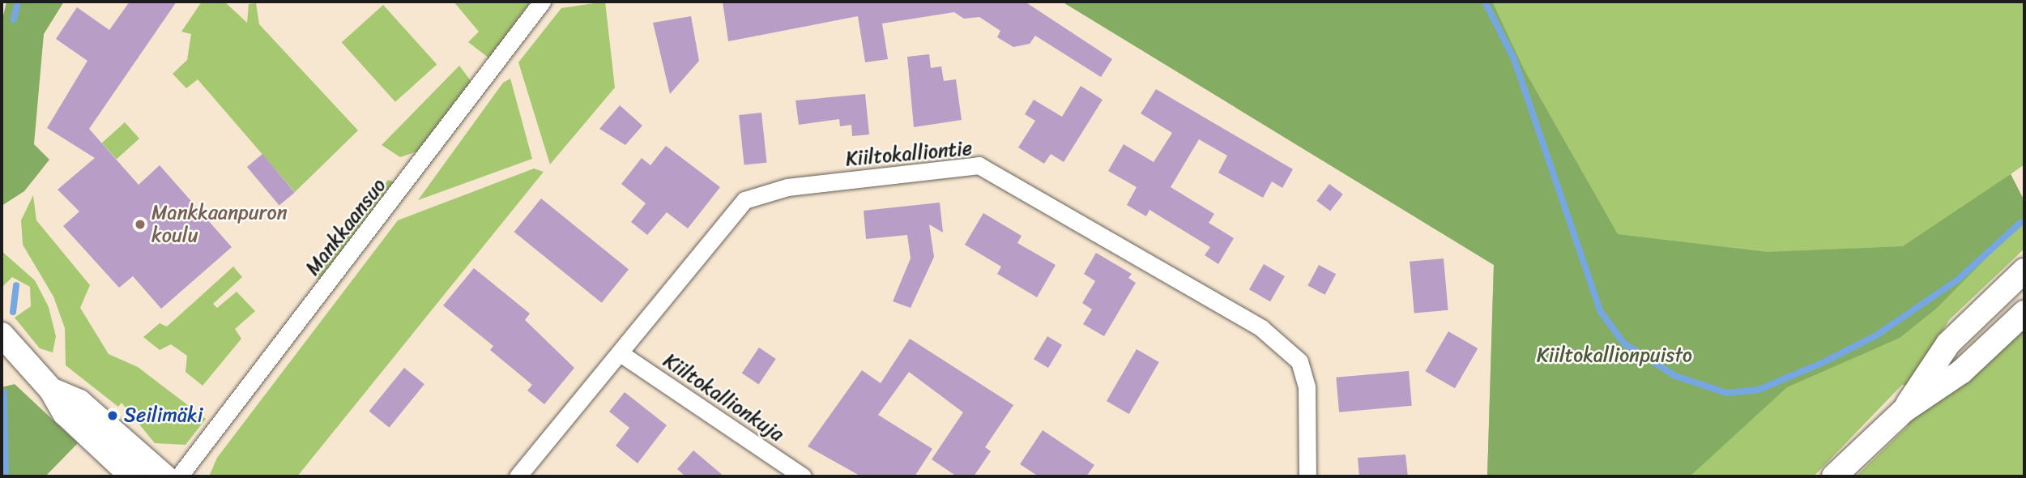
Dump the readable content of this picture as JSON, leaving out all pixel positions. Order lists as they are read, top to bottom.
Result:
{
  "streets": {
    "street": ["Kiiltokalliontie", "Mankkaansuo", "Kiiltokallionkuja"]
  },
  "crossings": [
    ["Kiiltokalliontie", "Kiiltokallionkuja"]
  ],
  "parks": ["Kiiltokallionpuisto"],
  "places": ["Mankkaanpuron koulu", "Seilimäki"]
}
